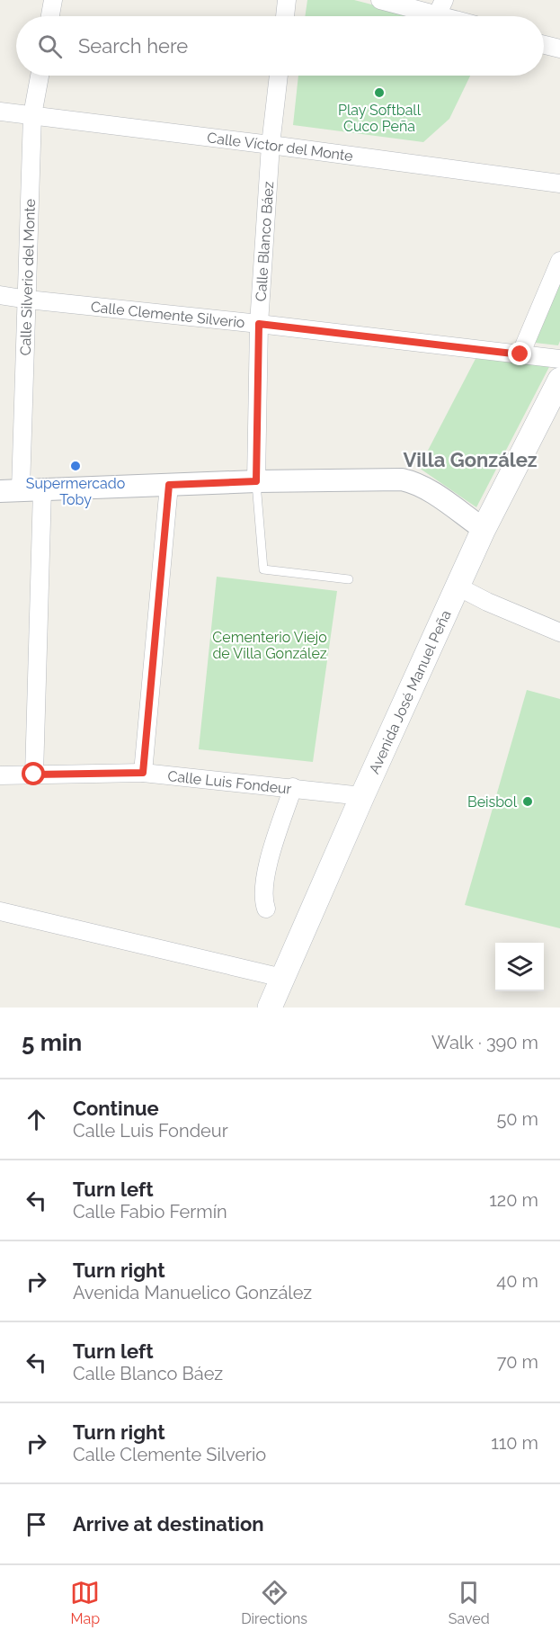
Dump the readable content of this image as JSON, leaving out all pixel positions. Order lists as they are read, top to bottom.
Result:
{
  "streets": {
    "main road": ["Avenida José Manuel Peña"],
    "street": [
      "Calle Víctor del Monte",
      "Calle Blanco Báez",
      "Calle Silverio del Monte",
      "Calle Clemente Silverio",
      "Calle Luis Fondeur"
    ]
  },
  "crossings": [
    ["Calle Víctor del Monte", "Calle Blanco Báez"],
    ["Calle Víctor del Monte", "Calle Silverio del Monte"],
    ["Calle Blanco Báez", "Calle Clemente Silverio"],
    ["Calle Silverio del Monte", "Calle Clemente Silverio"],
    ["Calle Silverio del Monte", "Calle Luis Fondeur"],
    ["Avenida José Manuel Peña", "Calle Luis Fondeur"]
  ],
  "districts": ["Villa González"],
  "parks": ["Cementerio Viejo de Villa González"],
  "places": ["Play Softball Cuco Peña", "Supermercado Toby", "Beisbol"],
  "page": {
    "search": "Search here",
    "heading": ["5 min", "Walk · 390 m"],
    "list": [
      ["Continue", "Calle Luis Fondeur", "50 m"],
      ["Turn left", "Calle Fabio Fermín", "120 m"],
      ["Turn right", "Avenida Manuelico González", "40 m"],
      ["Turn left", "Calle Blanco Báez", "70 m"],
      ["Turn right", "Calle Clemente Silverio", "110 m"],
      "Arrive at destination"
    ],
    "nav": ["Map", "Directions", "Saved"]
  }
}
